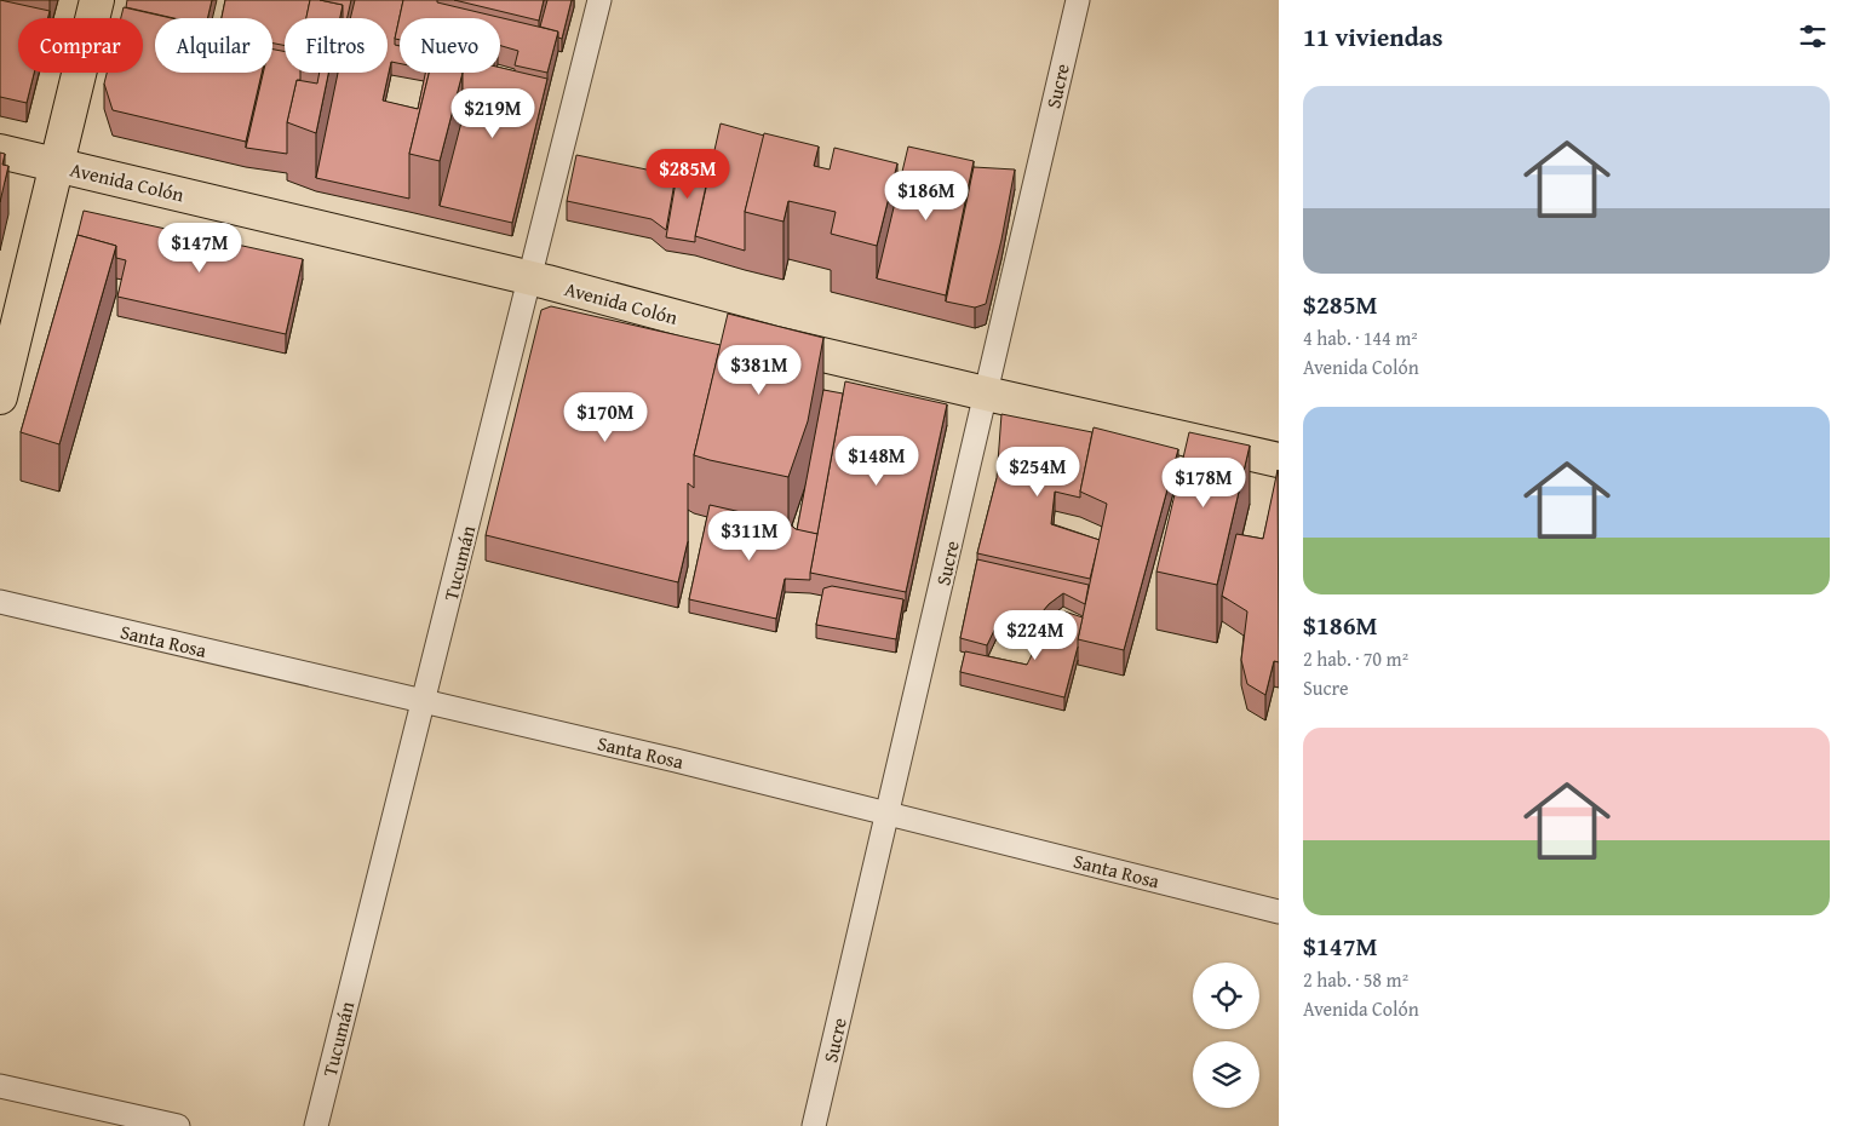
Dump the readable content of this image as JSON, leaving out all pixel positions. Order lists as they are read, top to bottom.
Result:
{
  "streets": {
    "main road": ["Avenida Colón"],
    "street": ["Sucre", "Tucumán", "Santa Rosa"]
  },
  "crossings": [
    ["Sucre", "Avenida Colón"],
    ["Sucre", "Santa Rosa"],
    ["Avenida Colón", "Tucumán"],
    ["Tucumán", "Santa Rosa"]
  ],
  "page": {
    "heading": "11 viviendas",
    "chip": [
      "Comprar",
      "Alquilar",
      "Filtros",
      "Nuevo"
    ],
    "list": [
      {
        "name": "$285M",
        "note": "4 hab. · 144 m² · Avenida Colón"
      },
      {
        "name": "$186M",
        "note": "2 hab. · 70 m² · Sucre"
      },
      {
        "name": "$147M",
        "note": "2 hab. · 58 m² · Avenida Colón"
      }
    ],
    "price": [
      "$219M",
      "$285M",
      "$186M",
      "$147M",
      "$381M",
      "$170M",
      "$148M",
      "$254M",
      "$178M",
      "$311M",
      "$224M"
    ]
  }
}
